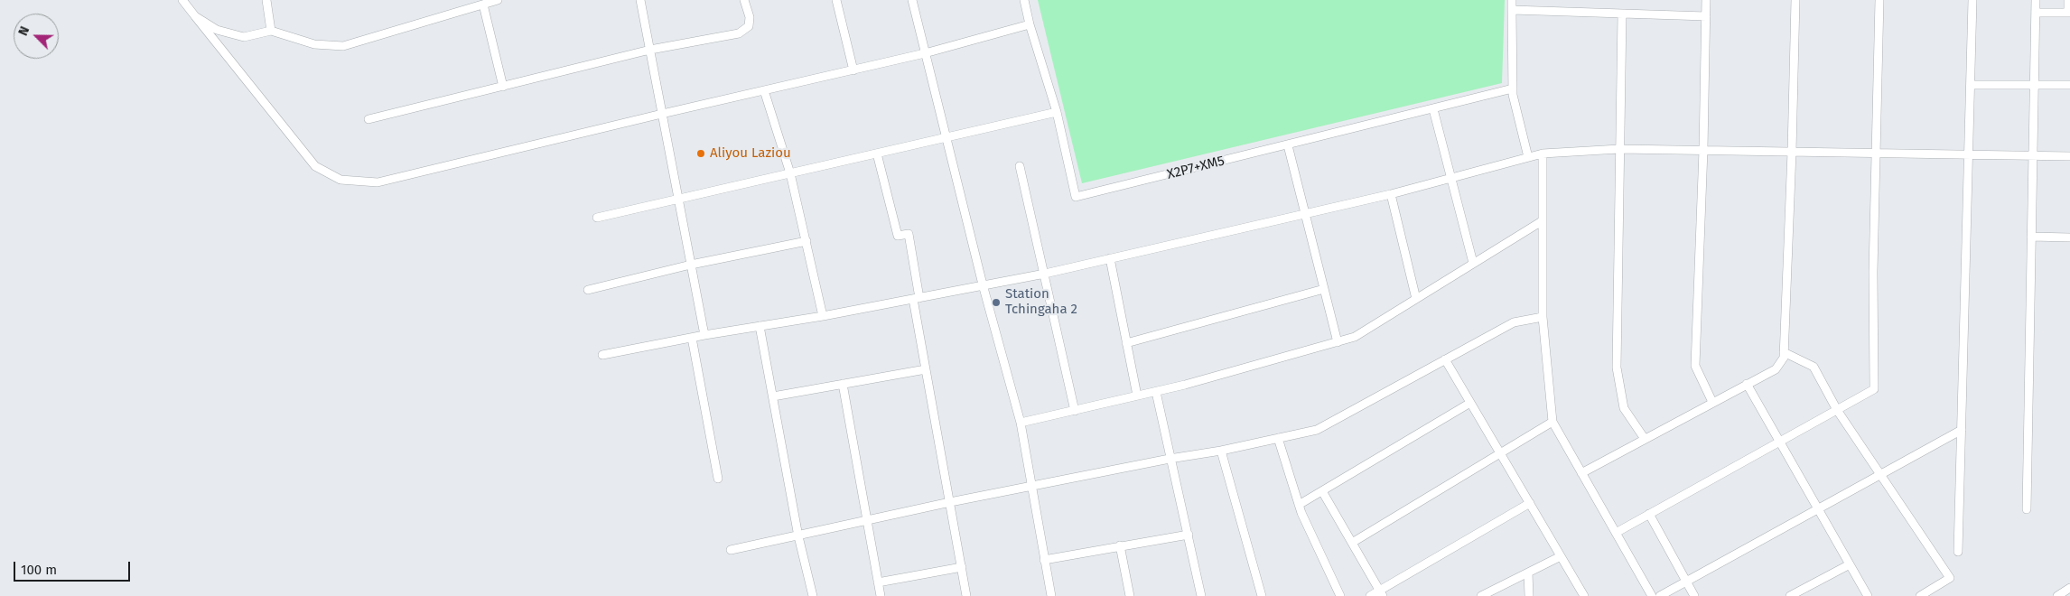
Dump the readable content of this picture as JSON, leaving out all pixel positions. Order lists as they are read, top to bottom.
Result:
{
  "streets": {
    "street": ["X2P7+XM5"]
  },
  "places": ["Aliyou Laziou", "Station Tchingaha 2"],
  "scale_bar": "100 m",
  "north": "top left"
}
